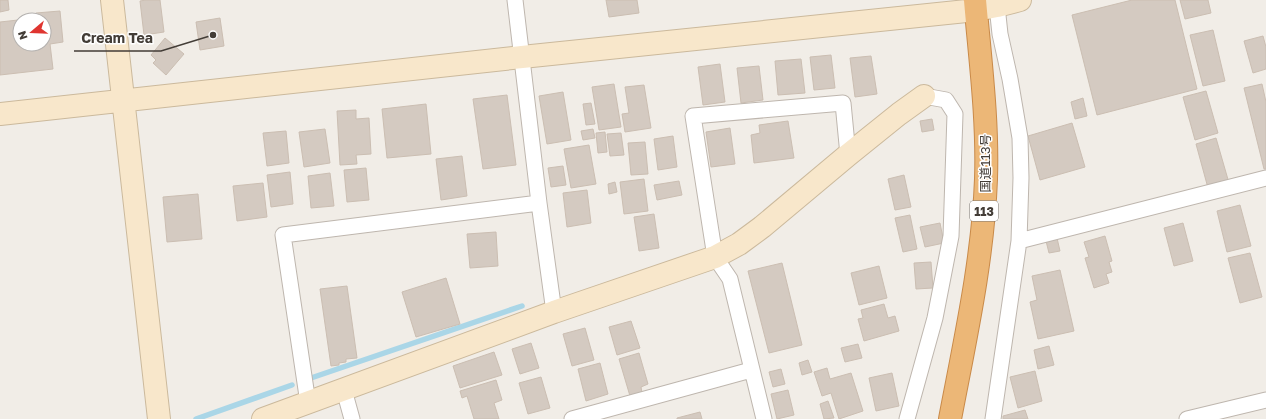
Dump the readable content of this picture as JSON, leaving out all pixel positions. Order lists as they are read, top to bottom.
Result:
{
  "streets": {
    "highway": ["国道113号", "113"]
  },
  "places": ["Cream Tea"],
  "north": "left"
}
